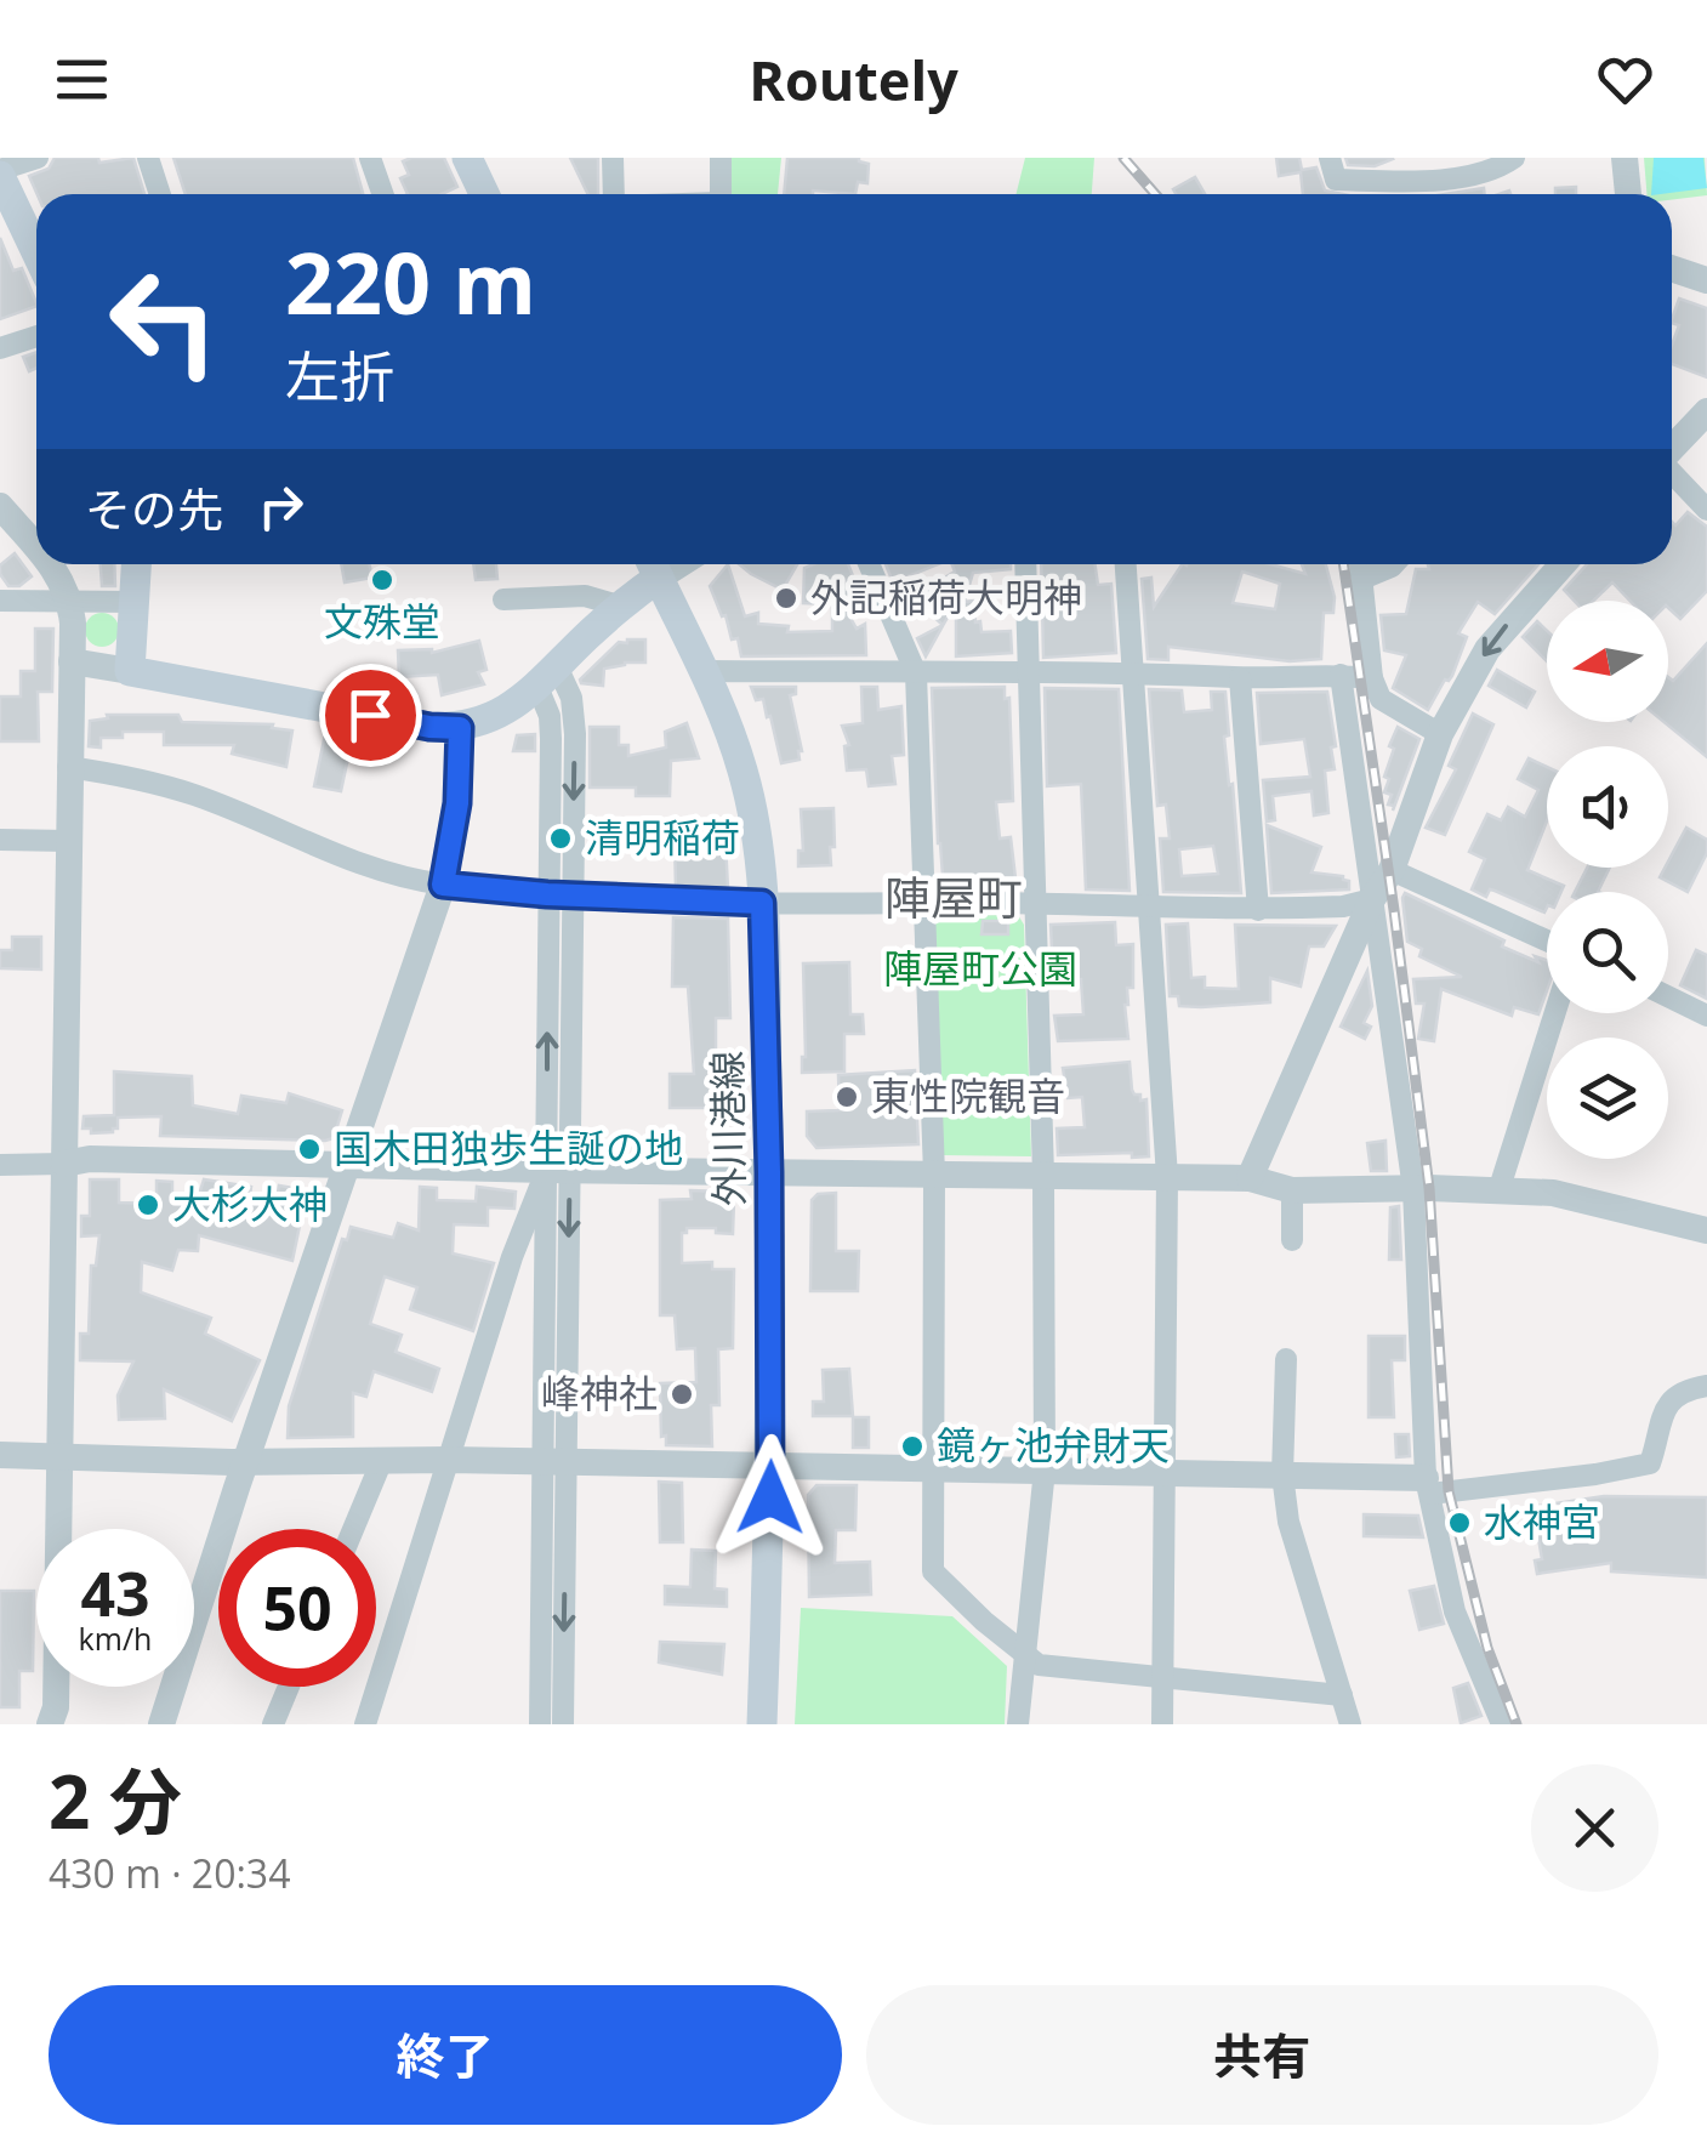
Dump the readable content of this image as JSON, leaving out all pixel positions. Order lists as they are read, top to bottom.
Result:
{
  "streets": {
    "main road": ["外川港線"]
  },
  "districts": ["陣屋町"],
  "parks": ["陣屋町公園"],
  "places": [
    "文殊堂",
    "外記稲荷大明神",
    "清明稲荷",
    "東性院観音",
    "国木田独歩生誕の地",
    "大杉大神",
    "峰神社",
    "鏡ヶ池弁財天",
    "水神宮"
  ],
  "north": "left",
  "page": {
    "header": "Routely",
    "turn": ["220 m", "左折"],
    "then": "その先",
    "speed": "43 km/h",
    "limit": "50",
    "heading": ["2 分", "430 m · 20:34"],
    "buttons": ["終了", "共有"]
  }
}
